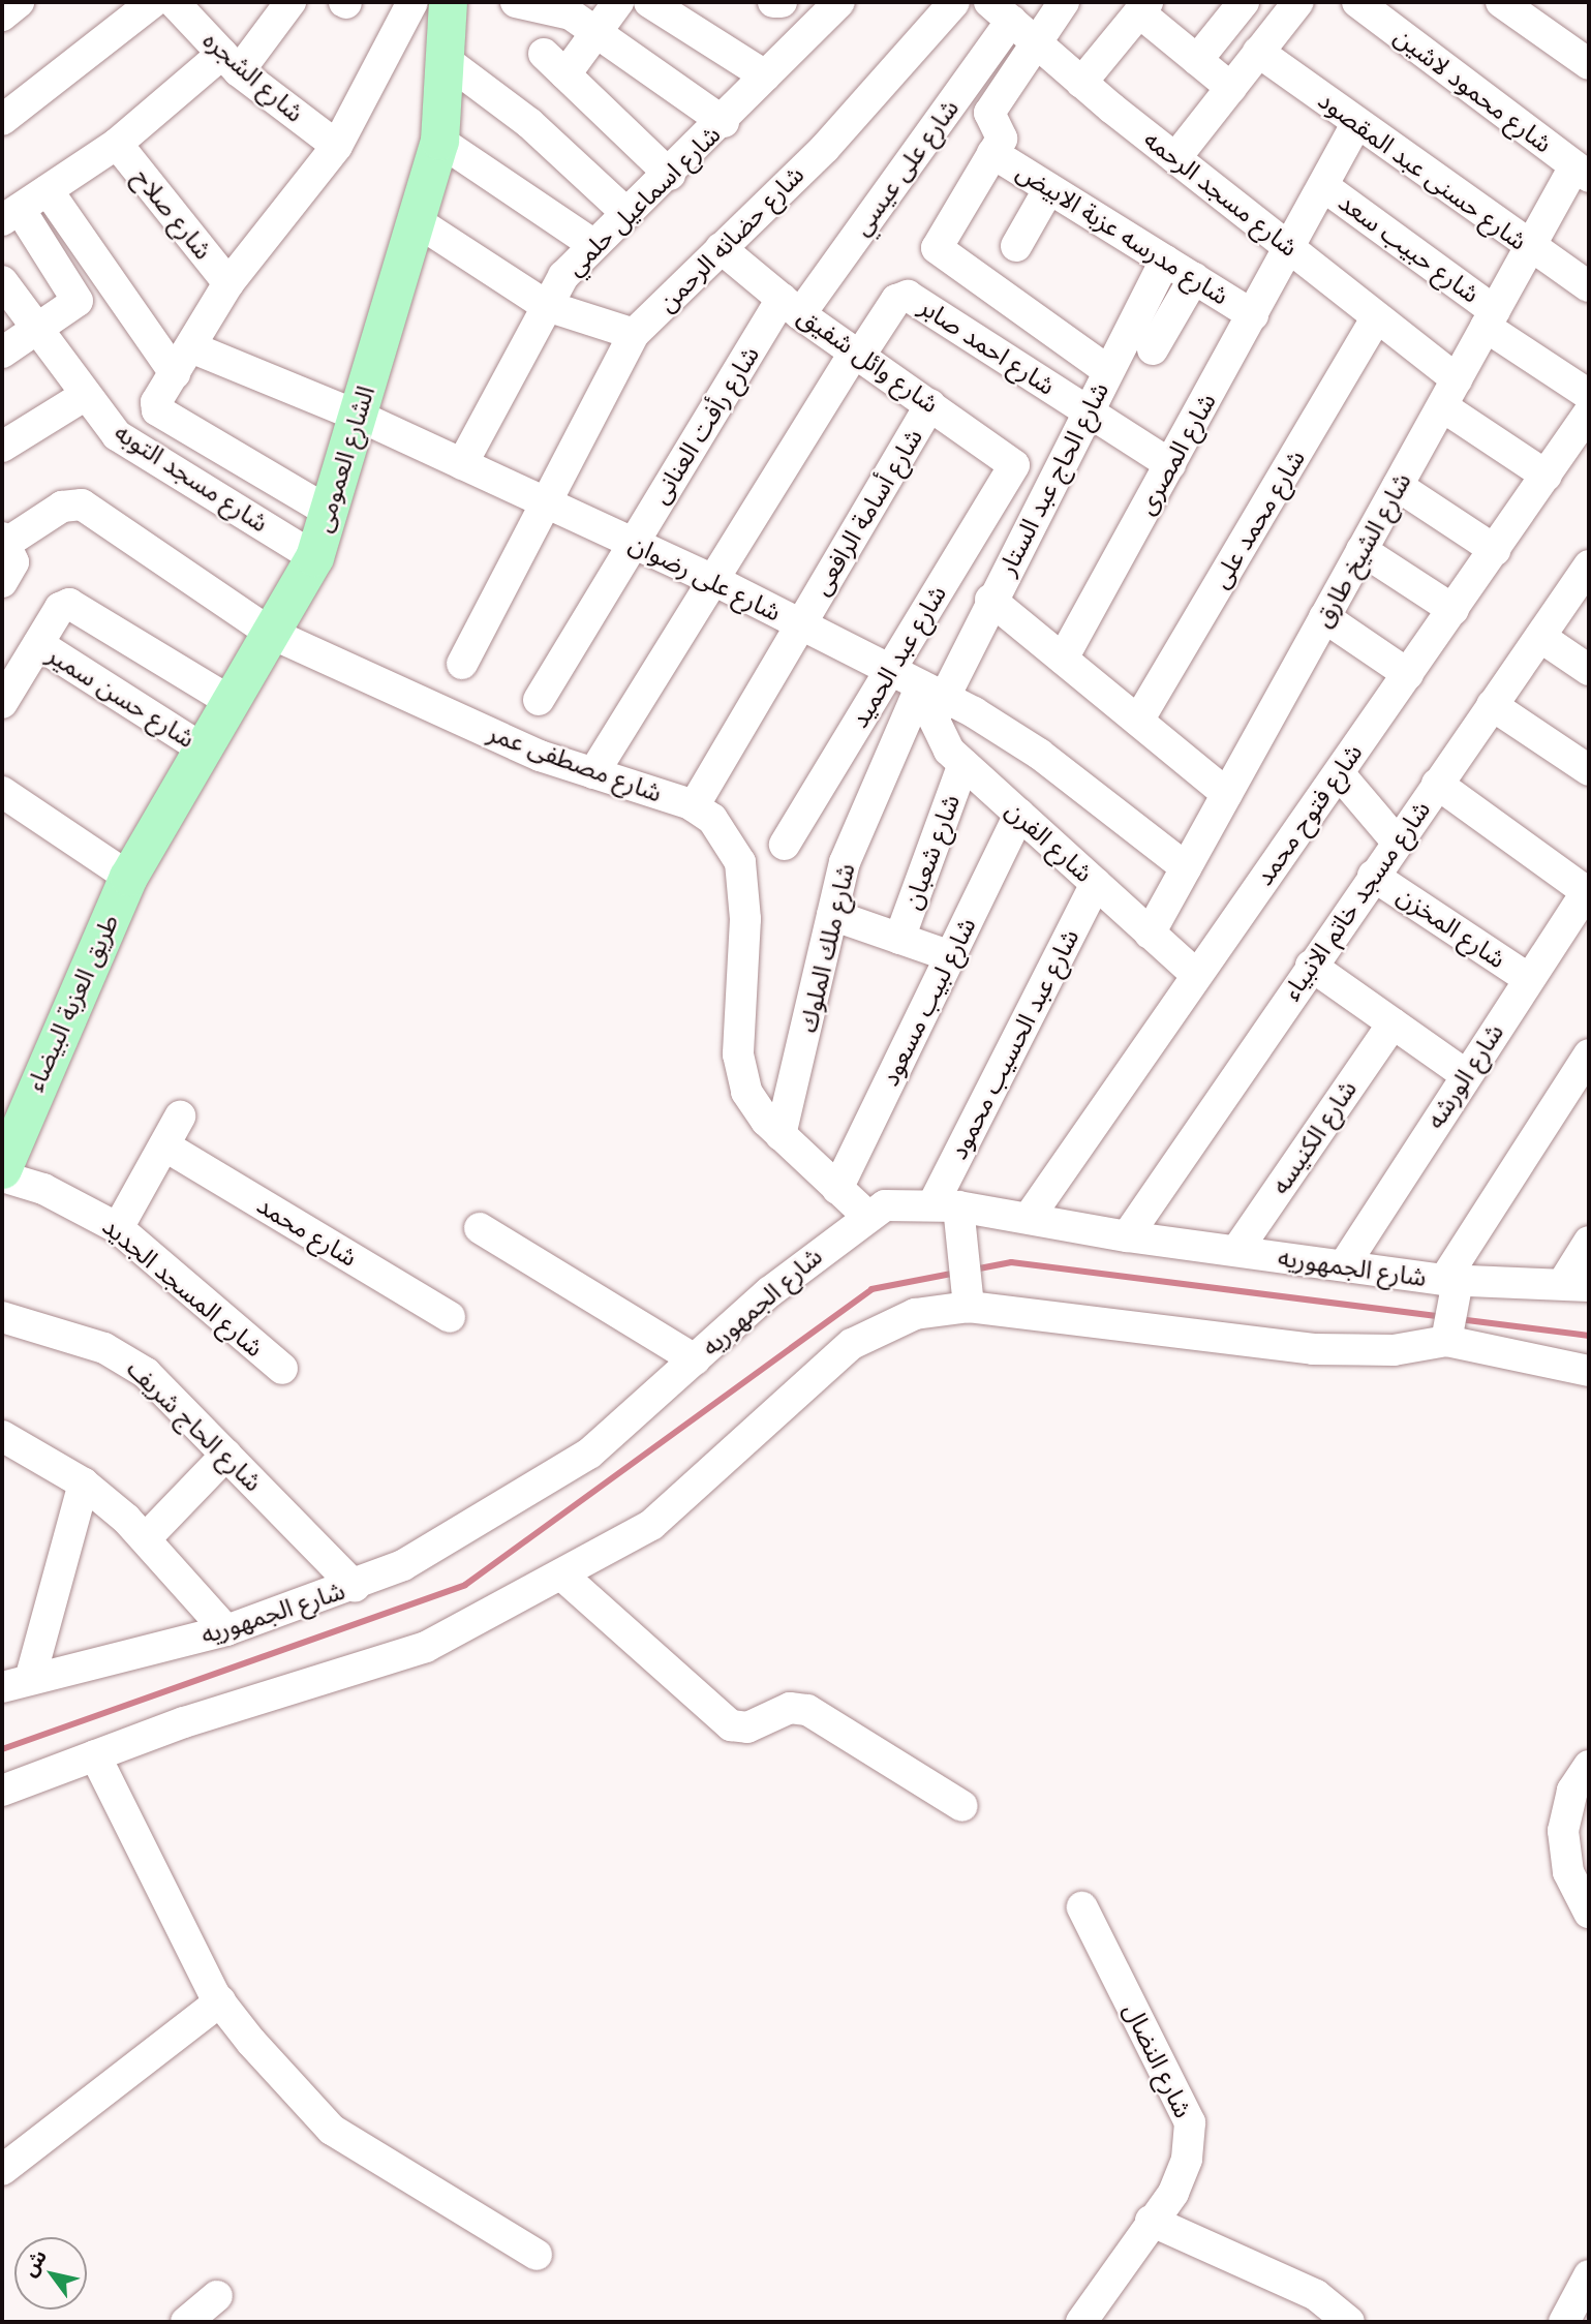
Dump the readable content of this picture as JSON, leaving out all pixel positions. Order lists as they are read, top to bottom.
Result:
{
  "streets": {
    "main road": ["الشارع العمومى", "طريق العزبة البيضاء"],
    "street": [
      "شارع الشجره",
      "شارع محمود لاشين",
      "شارع على عيسي",
      "شارع حسنى عبد المقصود",
      "شارع مسجد الرحمه",
      "شارع اسماعيل حلمي",
      "شارع صلاح",
      "شارع مدرسه عزبة الابيض",
      "شارع حضانه الرحمن",
      "شارع حبيب سعد",
      "شارع احمد صابر",
      "شارع وائل شفيق",
      "شارع رأفت العنانى",
      "شارع المصرى",
      "شارع مسجد التوبه",
      "شارع الحاج عبد الستار",
      "شارع أسامة الرافعى",
      "شارع محمد على",
      "شارع الشيخ طارق",
      "شارع على رضوان",
      "شارع عبد الحميد",
      "شارع حسن سمير",
      "شارع مصطفى عمر",
      "شارع فتوح محمد",
      "شارع الفرن",
      "شارع شعبان",
      "شارع مسجد خاتم الانبياء",
      "شارع المخزن",
      "شارع ملك الملوك",
      "شارع لبيب مسعود",
      "شارع عبد الحسيب محمود",
      "شارع الورشه",
      "شارع الكنيسه",
      "شارع محمد",
      "شارع الجمهوريه",
      "شارع المسجد الجديد",
      "شارع الحاج شريف",
      "شارع النضال"
    ]
  },
  "crossings": [
    ["شارع محمود لاشين", "شارع الشيخ طارق"],
    ["شارع على عيسي", "شارع مسجد الرحمه"],
    ["شارع على عيسي", "شارع وائل شفيق"],
    ["شارع على عيسي", "شارع رأفت العنانى"],
    ["شارع حسنى عبد المقصود", "شارع المصرى"],
    ["شارع حسنى عبد المقصود", "شارع الشيخ طارق"],
    ["شارع مسجد الرحمه", "شارع المصرى"],
    ["شارع مسجد الرحمه", "شارع محمد على"],
    ["شارع مسجد الرحمه", "شارع الشيخ طارق"],
    ["شارع اسماعيل حلمي", "شارع على رضوان"],
    ["شارع مدرسه عزبة الابيض", "شارع المصرى"],
    ["شارع مدرسه عزبة الابيض", "شارع الحاج عبد الستار"],
    ["شارع حضانه الرحمن", "شارع وائل شفيق"],
    ["شارع حضانه الرحمن", "شارع على رضوان"],
    ["شارع حبيب سعد", "شارع المصرى"],
    ["شارع حبيب سعد", "شارع الشيخ طارق"],
    ["شارع احمد صابر", "شارع وائل شفيق"],
    ["شارع احمد صابر", "شارع المصرى"],
    ["شارع احمد صابر", "شارع الحاج عبد الستار"],
    ["شارع وائل شفيق", "شارع رأفت العنانى"],
    ["شارع وائل شفيق", "شارع أسامة الرافعى"],
    ["شارع وائل شفيق", "شارع عبد الحميد"],
    ["شارع رأفت العنانى", "شارع على رضوان"],
    ["شارع المصرى", "شارع عبد الحميد"],
    ["الشارع العمومى", "شارع مسجد التوبه"],
    ["الشارع العمومى", "شارع على رضوان"],
    ["الشارع العمومى", "شارع حسن سمير"],
    ["الشارع العمومى", "شارع مصطفى عمر"],
    ["الشارع العمومى", "طريق العزبة البيضاء"],
    ["شارع الحاج عبد الستار", "شارع على رضوان"],
    ["شارع الحاج عبد الستار", "شارع عبد الحميد"],
    ["شارع الحاج عبد الستار", "شارع الفرن"],
    ["شارع الحاج عبد الستار", "شارع ملك الملوك"],
    ["شارع أسامة الرافعى", "شارع على رضوان"],
    ["شارع أسامة الرافعى", "شارع مصطفى عمر"],
    ["شارع محمد على", "شارع عبد الحميد"],
    ["شارع الشيخ طارق", "شارع على رضوان"],
    ["شارع الشيخ طارق", "شارع عبد الحميد"],
    ["شارع الشيخ طارق", "شارع الفرن"],
    ["شارع على رضوان", "شارع عبد الحميد"],
    ["شارع على رضوان", "شارع الفرن"],
    ["شارع على رضوان", "شارع ملك الملوك"],
    ["شارع مصطفى عمر", "شارع ملك الملوك"],
    ["شارع مصطفى عمر", "شارع لبيب مسعود"],
    ["شارع مصطفى عمر", "شارع الجمهوريه"],
    ["شارع فتوح محمد", "شارع الفرن"],
    ["شارع فتوح محمد", "شارع الجمهوريه"],
    ["شارع الفرن", "شارع شعبان"],
    ["شارع الفرن", "شارع ملك الملوك"],
    ["شارع الفرن", "شارع لبيب مسعود"],
    ["شارع الفرن", "شارع عبد الحسيب محمود"],
    ["شارع مسجد خاتم الانبياء", "شارع المخزن"],
    ["شارع مسجد خاتم الانبياء", "شارع الجمهوريه"],
    ["شارع المخزن", "شارع الورشه"],
    ["شارع عبد الحسيب محمود", "شارع الجمهوريه"],
    ["شارع الورشه", "شارع الجمهوريه"],
    ["شارع الكنيسه", "شارع الجمهوريه"],
    ["شارع الجمهوريه", "شارع الحاج شريف"]
  ],
  "north": "top left"
}
